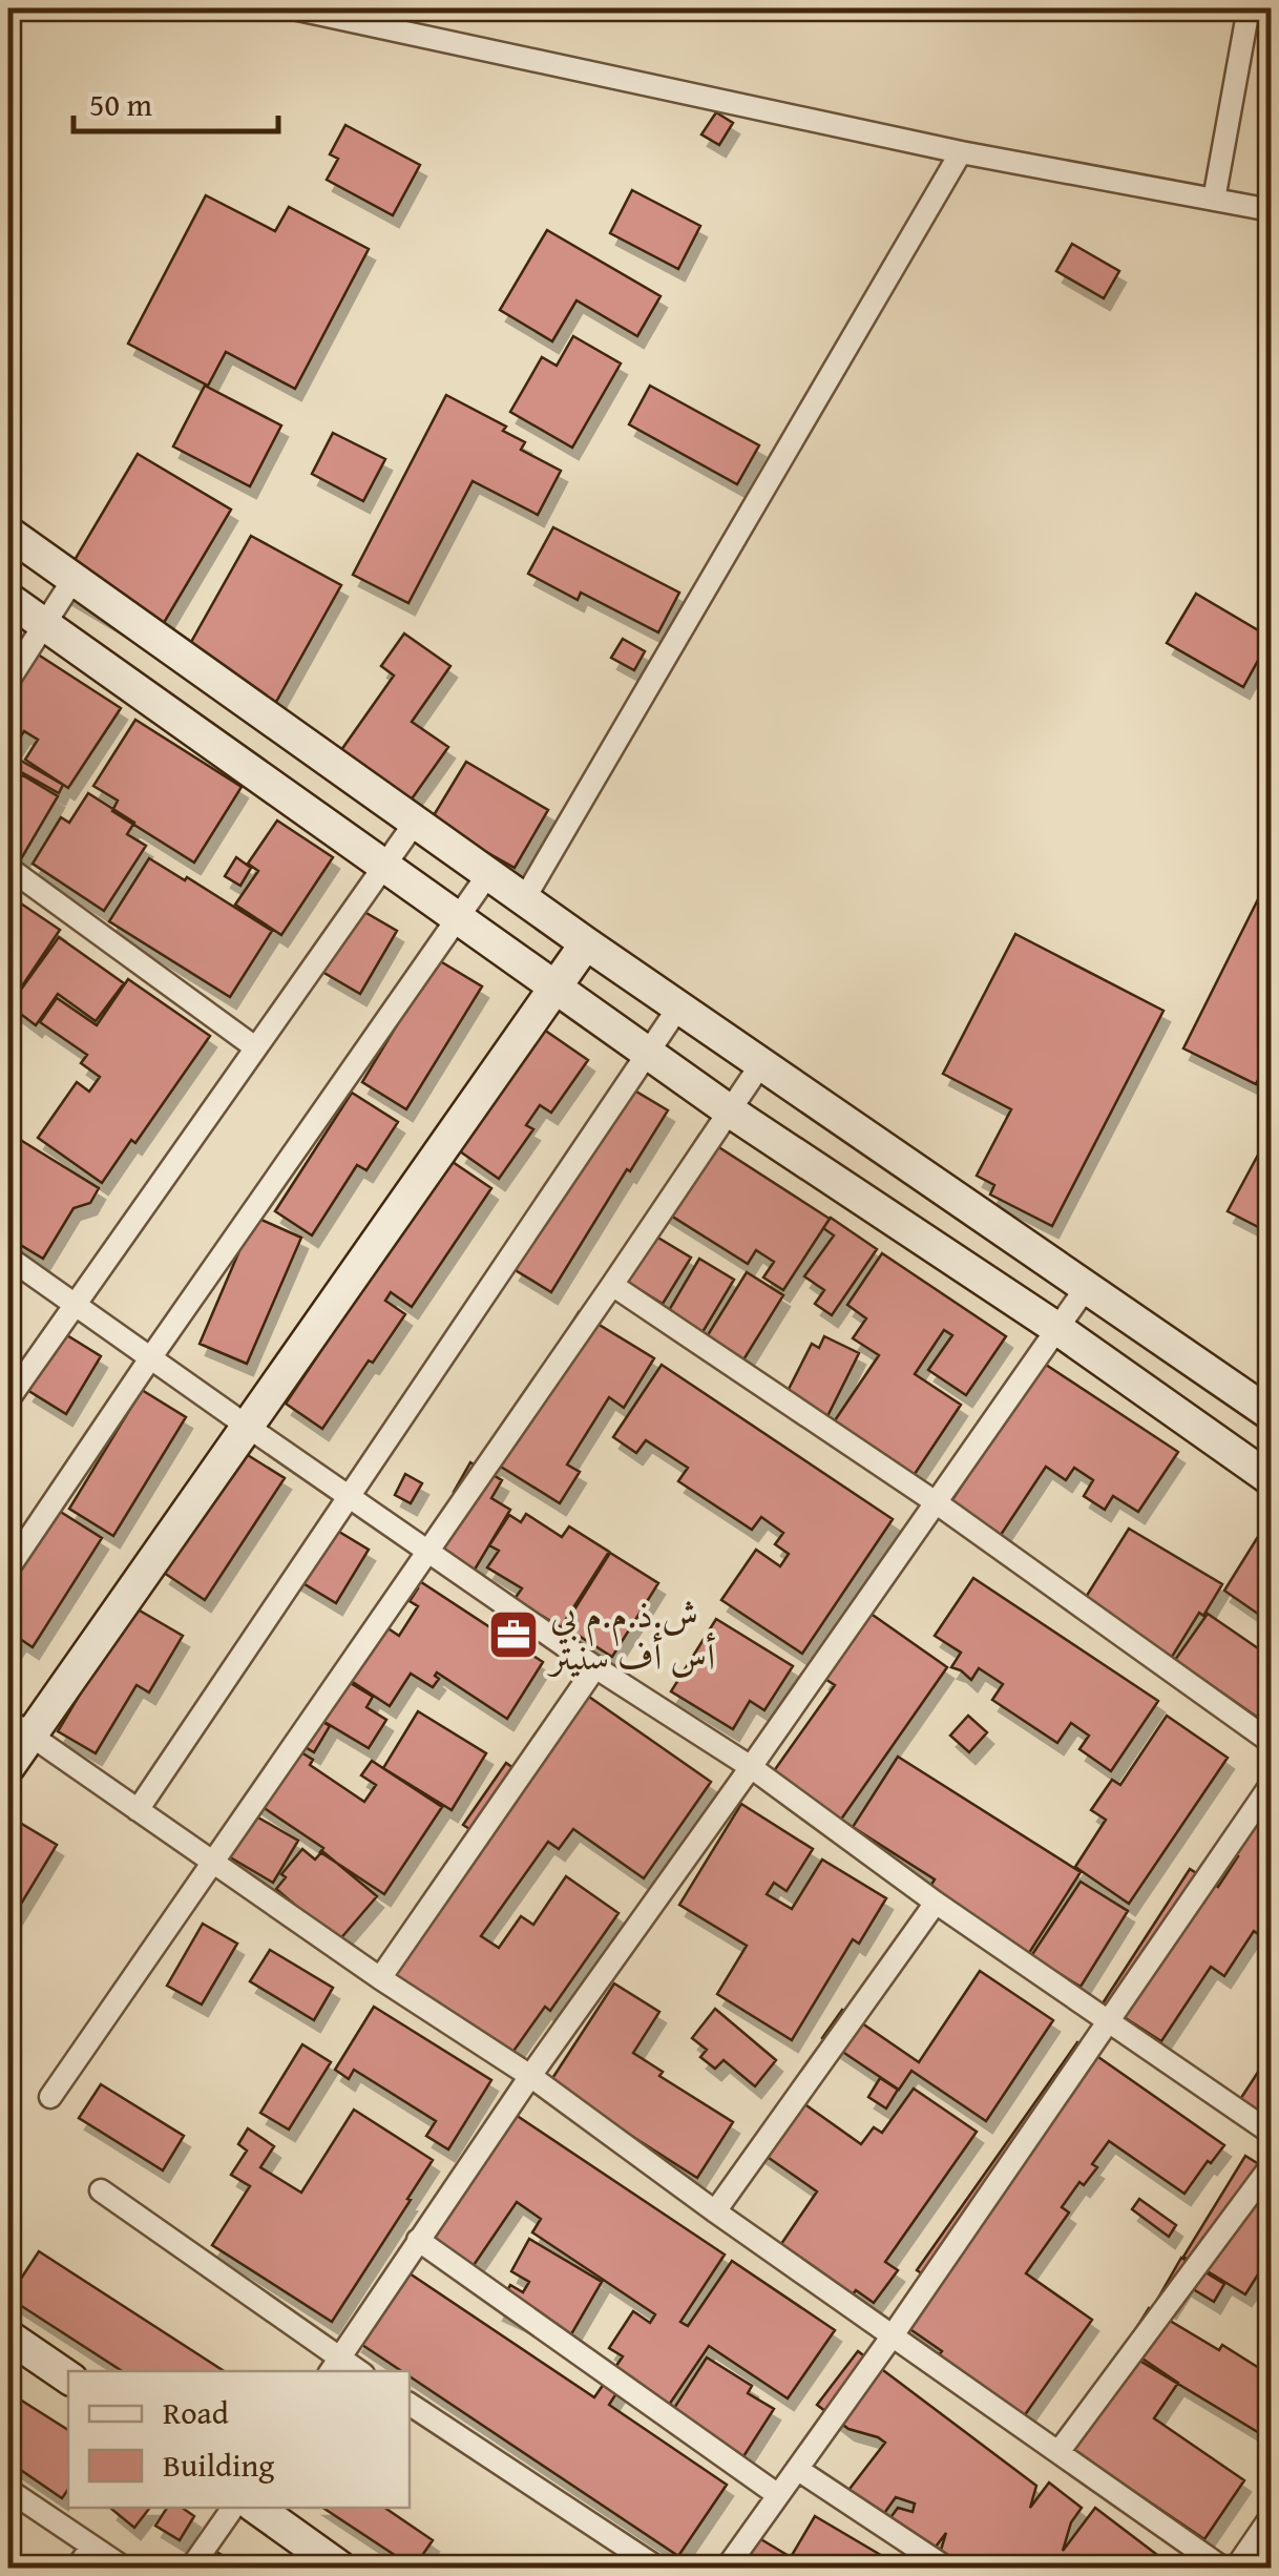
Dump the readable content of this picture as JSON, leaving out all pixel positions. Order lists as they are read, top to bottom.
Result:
{
  "places": {
    "office": ["ش.ذ.م.م بي أس أف سنيتر"]
  },
  "legend": ["Road", "Building"],
  "scale_bar": "50 m"
}
